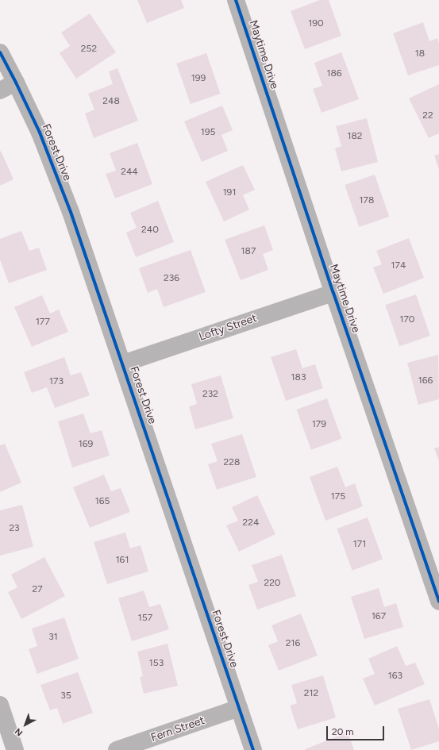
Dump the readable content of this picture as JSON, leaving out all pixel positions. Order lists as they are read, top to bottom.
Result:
{
  "streets": {
    "street": [
      "Maytime Drive",
      "Forest Drive",
      "Lofty Street",
      "Fern Street"
    ]
  },
  "crossings": [
    ["Maytime Drive", "Lofty Street"],
    ["Forest Drive", "Lofty Street"],
    ["Forest Drive", "Fern Street"]
  ],
  "house_numbers": [
    "190",
    "252",
    "18",
    "186",
    "199",
    "248",
    "22",
    "195",
    "182",
    "244",
    "191",
    "178",
    "240",
    "187",
    "174",
    "236",
    "170",
    "177",
    "183",
    "166",
    "173",
    "232",
    "179",
    "169",
    "228",
    "175",
    "165",
    "224",
    "23",
    "171",
    "161",
    "220",
    "27",
    "167",
    "157",
    "31",
    "216",
    "153",
    "163",
    "212",
    "35"
  ],
  "scale_bar": "20 m",
  "north": "bottom left"
}
